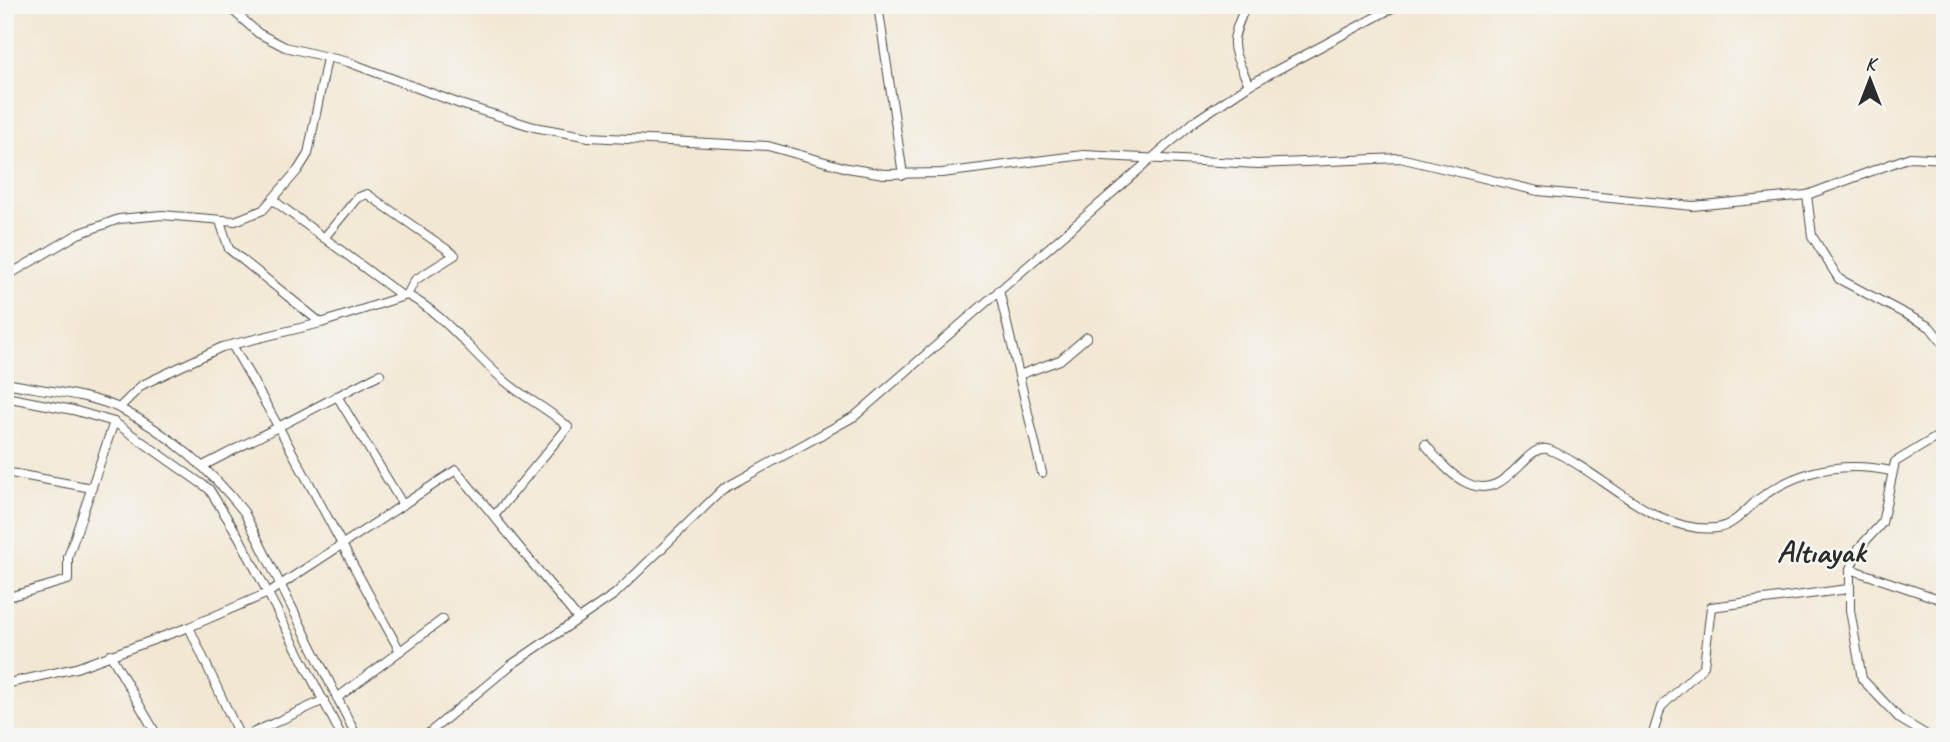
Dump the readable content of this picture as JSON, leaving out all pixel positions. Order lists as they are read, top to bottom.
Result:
{
  "districts": ["Altıayak"],
  "north": "top"
}
